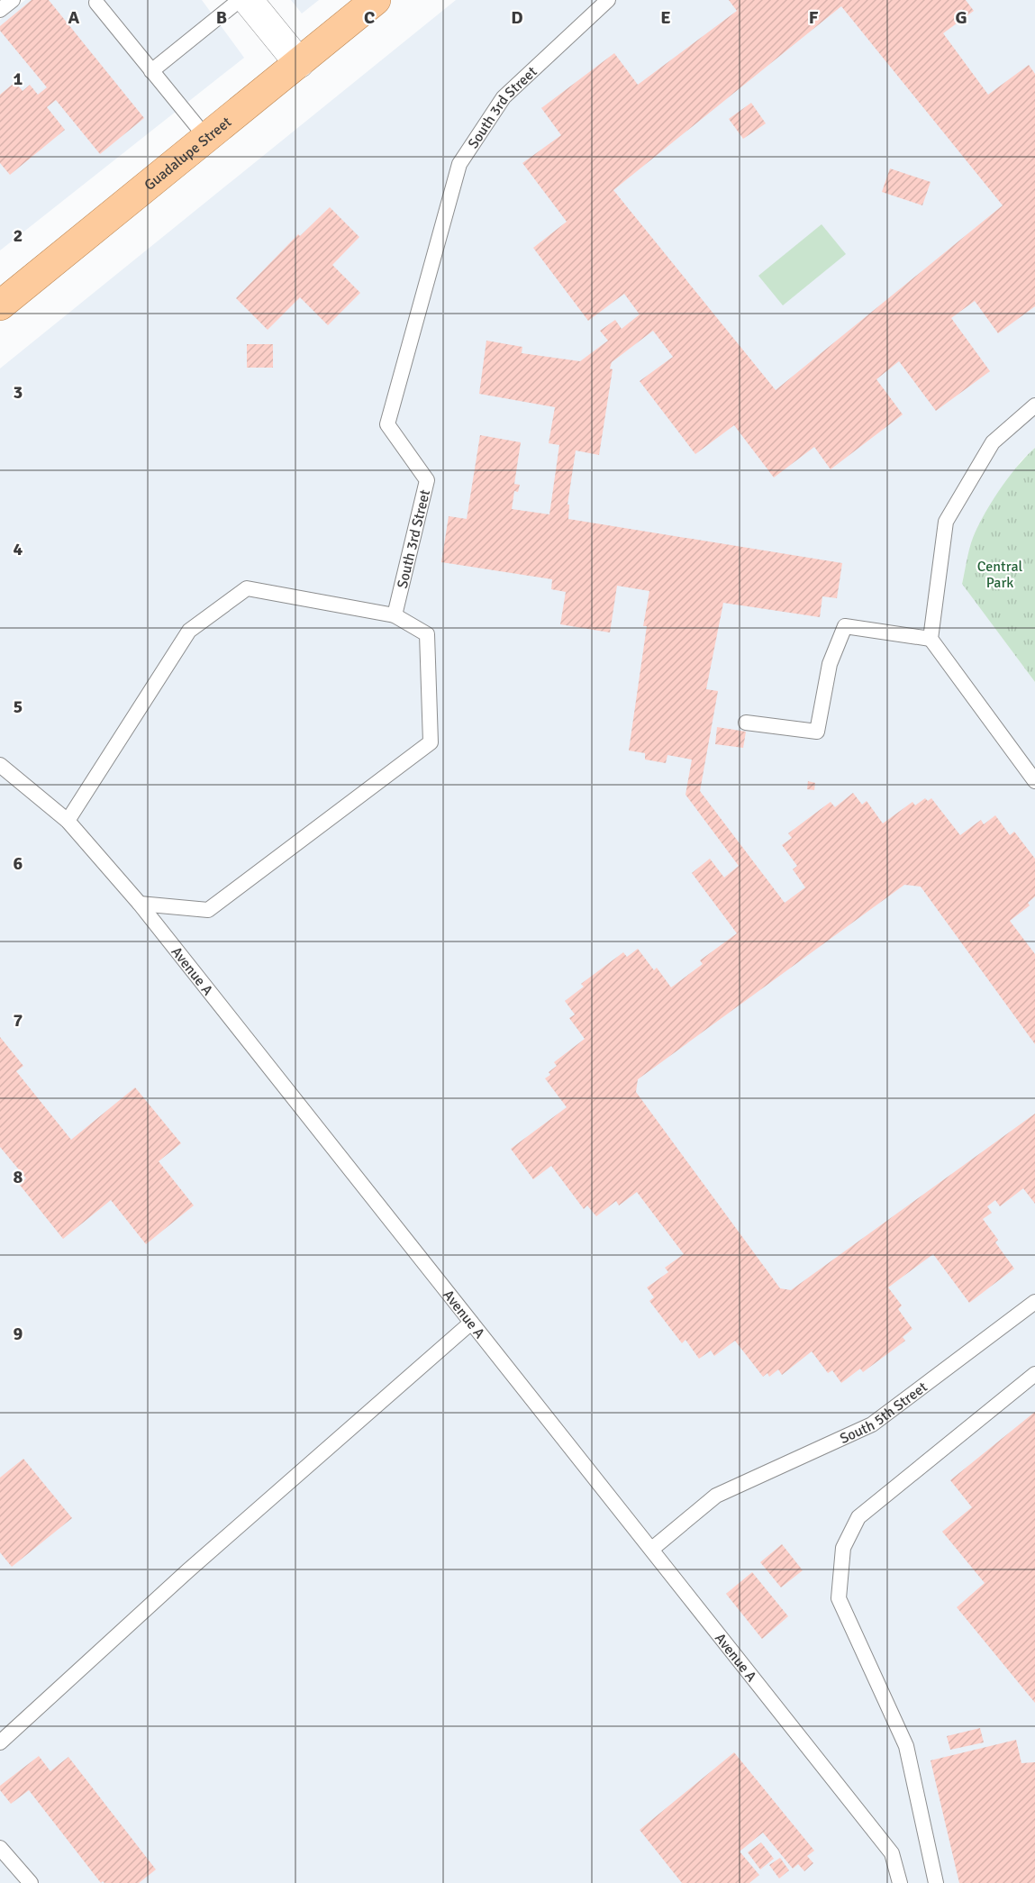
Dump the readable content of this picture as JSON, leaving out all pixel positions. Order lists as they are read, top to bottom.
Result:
{
  "streets": {
    "main road": ["Guadalupe Street"],
    "lane": ["South 3rd Street", "Avenue A", "South 5th Street"]
  },
  "crossings": [
    ["Avenue A", "South 5th Street"]
  ],
  "parks": ["Central Park"],
  "grid": {
    "columns": [
      "A",
      "B",
      "C",
      "D",
      "E",
      "F",
      "G"
    ],
    "rows": [
      "1",
      "2",
      "3",
      "4",
      "5",
      "6",
      "7",
      "8",
      "9"
    ]
  }
}
